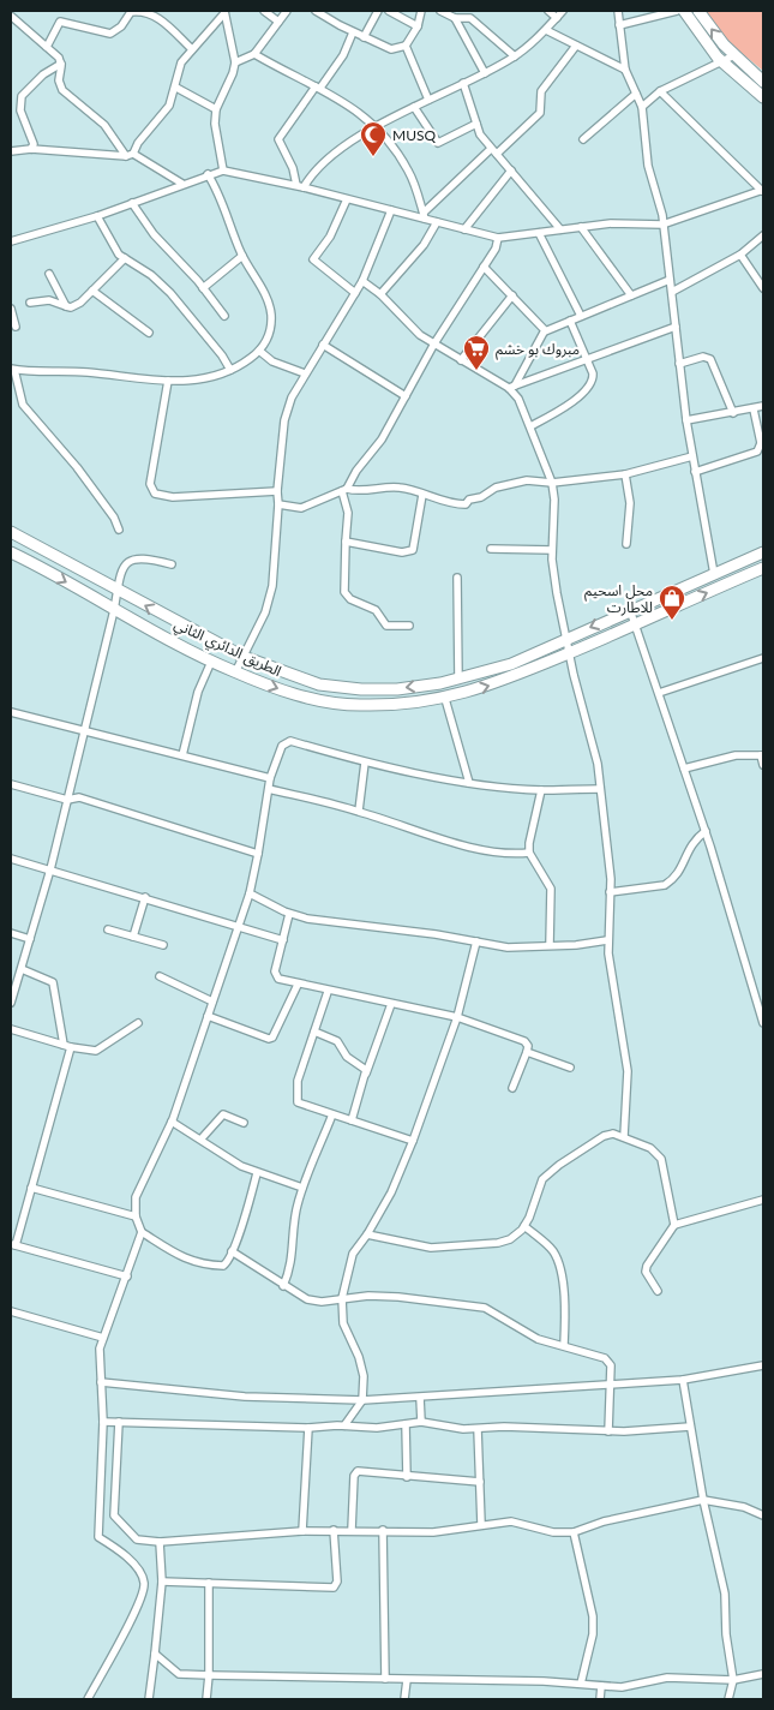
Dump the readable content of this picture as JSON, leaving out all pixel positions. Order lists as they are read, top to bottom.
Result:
{
  "streets": {
    "main road": ["الطريق الدائري الثاني"]
  },
  "places": {
    "mosque": ["MUSQ"],
    "supermarket": ["مبروك بو خشم"],
    "shop": ["محل اسحيم للاطارت"]
  }
}
